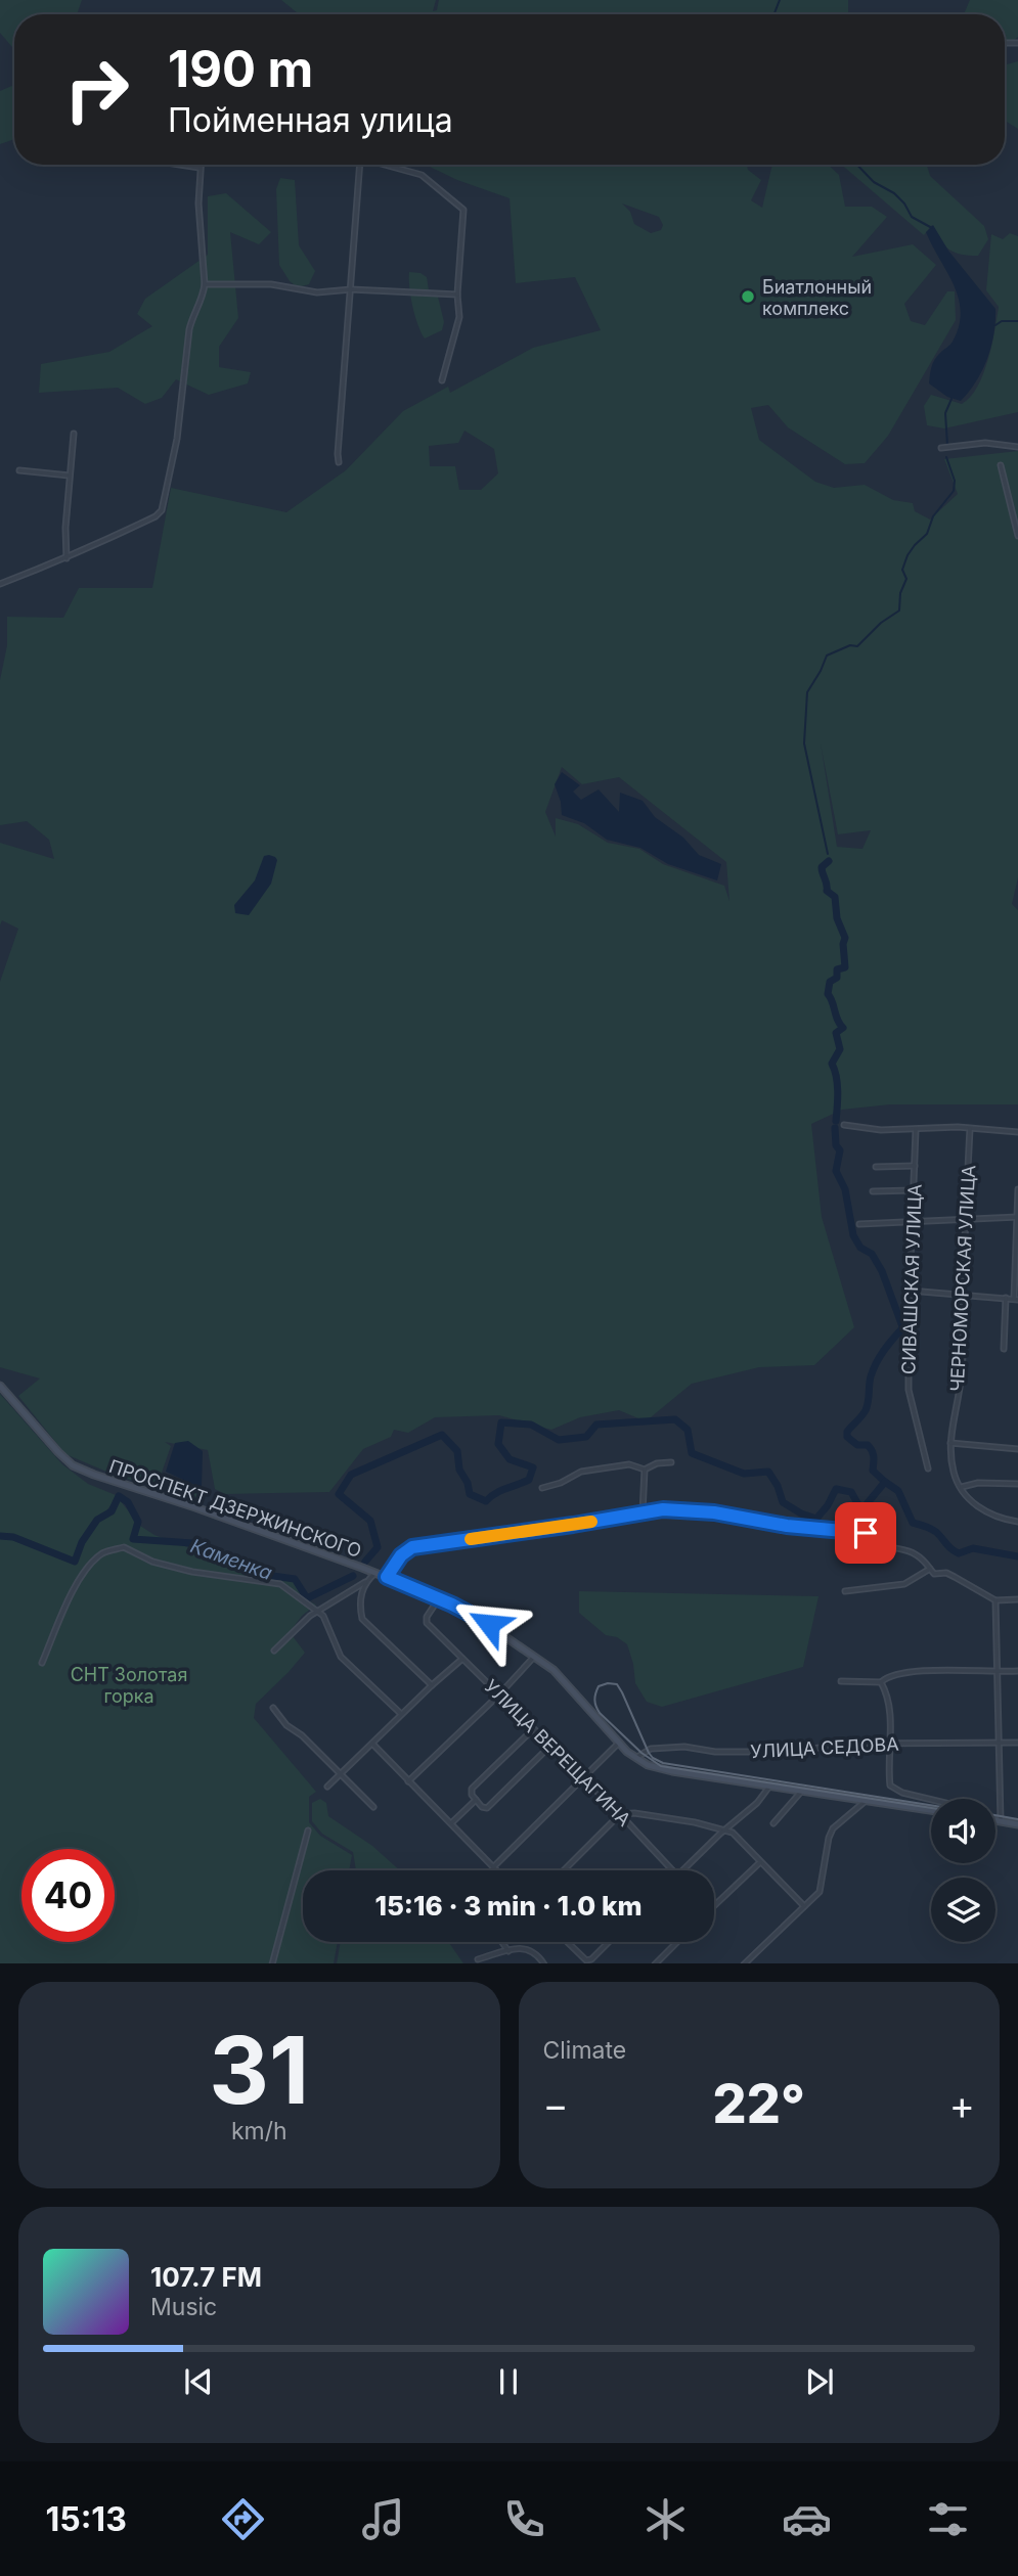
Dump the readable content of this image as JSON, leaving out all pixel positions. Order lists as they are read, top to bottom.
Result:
{
  "streets": {
    "street": [
      "ЧЕРНОМОРСКАЯ УЛИЦА",
      "СИВАШСКАЯ УЛИЦА",
      "ПРОСПЕКТ ДЗЕРЖИНСКОГО",
      "УЛИЦА СЕДОВА",
      "УЛИЦА ВЕРЕЩАГИНА"
    ]
  },
  "crossings": [
    ["ПРОСПЕКТ ДЗЕРЖИНСКОГО", "УЛИЦА СЕДОВА"],
    ["ПРОСПЕКТ ДЗЕРЖИНСКОГО", "УЛИЦА ВЕРЕЩАГИНА"]
  ],
  "water": ["Каменка"],
  "parks": ["СНТ Золотая горка"],
  "places": ["Биатлонный комплекс"],
  "page": {
    "turn": ["190 m", "Пойменная улица"],
    "limit": "40",
    "trip": "15:16 · 3 min · 1.0 km",
    "tile": [
      ["31", "km/h"],
      "Climate"
    ],
    "heat": ["−", "22°", "+"],
    "song": ["107.7 FM", "Music"],
    "tabs": "15:13"
  }
}
